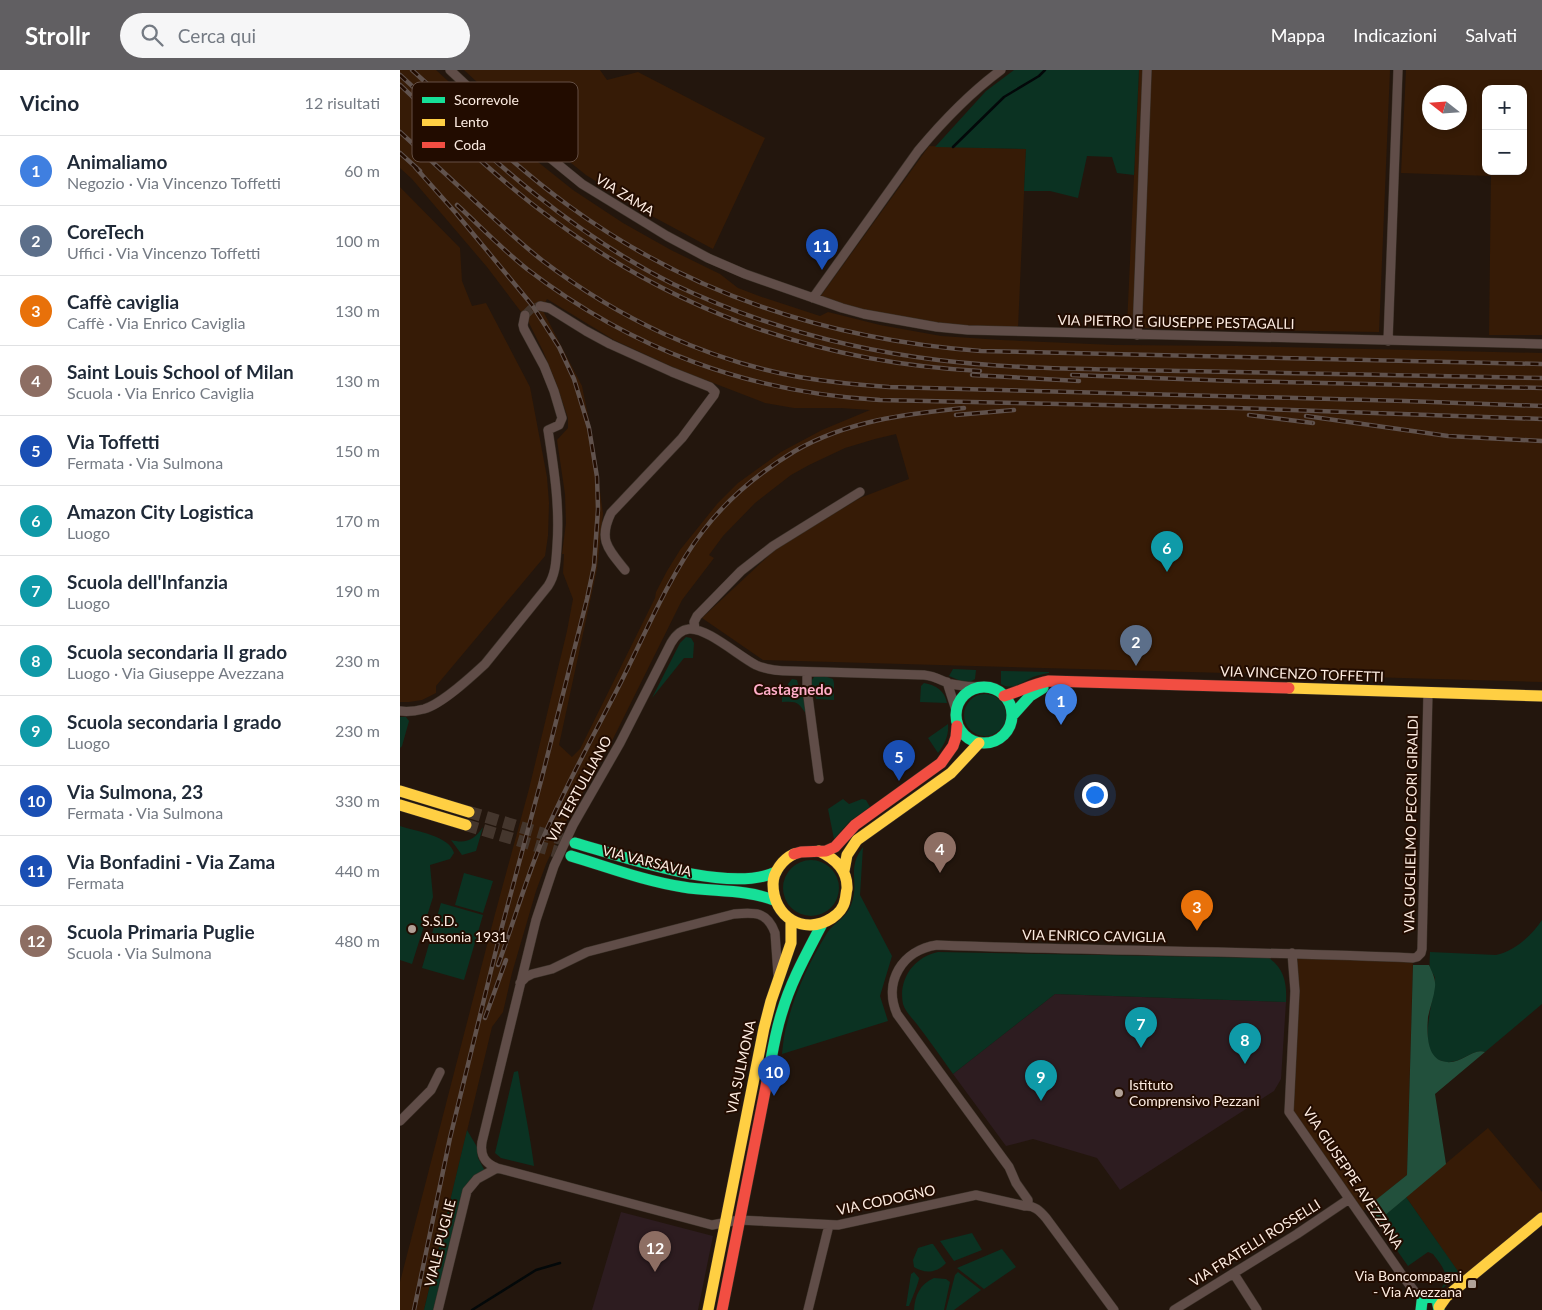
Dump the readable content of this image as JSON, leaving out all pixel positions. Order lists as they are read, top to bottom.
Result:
{
  "streets": {
    "street": [
      "VIA ZAMA",
      "VIA PIETRO E GIUSEPPE PESTAGALLI",
      "VIA VINCENZO TOFFETTI",
      "VIA TERTULLIANO",
      "VIA GUGLIELMO PECORI GIRALDI",
      "VIA VARSAVIA",
      "VIA ENRICO CAVIGLIA",
      "VIA SULMONA",
      "VIA GIUSEPPE AVEZZANA",
      "VIA CODOGNO",
      "VIALE PUGLIE",
      "VIA FRATELLI ROSSELLI"
    ]
  },
  "crossings": [
    ["VIA ZAMA", "VIA PIETRO E GIUSEPPE PESTAGALLI"],
    ["VIA VINCENZO TOFFETTI", "VIA GUGLIELMO PECORI GIRALDI"],
    ["VIA VINCENZO TOFFETTI", "VIA SULMONA"],
    ["VIA TERTULLIANO", "VIALE PUGLIE"],
    ["VIA GUGLIELMO PECORI GIRALDI", "VIA ENRICO CAVIGLIA"],
    ["VIA VARSAVIA", "VIA SULMONA"],
    ["VIA ENRICO CAVIGLIA", "VIA GIUSEPPE AVEZZANA"],
    ["VIA ENRICO CAVIGLIA", "VIA CODOGNO"],
    ["VIA SULMONA", "VIA CODOGNO"],
    ["VIA GIUSEPPE AVEZZANA", "VIA FRATELLI ROSSELLI"]
  ],
  "districts": ["Castagnedo"],
  "places": {
    "other": ["S.S.D. Ausonia 1931", "Istituto Comprensivo Pezzani"],
    "transit": ["Via Boncompagni - Via Avezzana"]
  },
  "legend": ["Scorrevole", "Lento", "Coda"],
  "north": "left",
  "page": {
    "header": "Strollr",
    "search": "Cerca qui",
    "nav": ["Mappa", "Indicazioni", "Salvati"],
    "heading": ["Vicino", "12 risultati"],
    "map_buttons": ["+", "−"],
    "list": [
      {
        "mark": "1",
        "name": "Animaliamo",
        "note": "Negozio · Via Vincenzo Toffetti",
        "value": "60 m"
      },
      {
        "mark": "2",
        "name": "CoreTech",
        "note": "Uffici · Via Vincenzo Toffetti",
        "value": "100 m"
      },
      {
        "mark": "3",
        "name": "Caffè caviglia",
        "note": "Caffè · Via Enrico Caviglia",
        "value": "130 m"
      },
      {
        "mark": "4",
        "name": "Saint Louis School of Milan",
        "note": "Scuola · Via Enrico Caviglia",
        "value": "130 m"
      },
      {
        "mark": "5",
        "name": "Via Toffetti",
        "note": "Fermata · Via Sulmona",
        "value": "150 m"
      },
      {
        "mark": "6",
        "name": "Amazon City Logistica",
        "note": "Luogo",
        "value": "170 m"
      },
      {
        "mark": "7",
        "name": "Scuola dell'Infanzia",
        "note": "Luogo",
        "value": "190 m"
      },
      {
        "mark": "8",
        "name": "Scuola secondaria II grado",
        "note": "Luogo · Via Giuseppe Avezzana",
        "value": "230 m"
      },
      {
        "mark": "9",
        "name": "Scuola secondaria I grado",
        "note": "Luogo",
        "value": "230 m"
      },
      {
        "mark": "10",
        "name": "Via Sulmona, 23",
        "note": "Fermata · Via Sulmona",
        "value": "330 m"
      },
      {
        "mark": "11",
        "name": "Via Bonfadini - Via Zama",
        "note": "Fermata",
        "value": "440 m"
      },
      {
        "mark": "12",
        "name": "Scuola Primaria Puglie",
        "note": "Scuola · Via Sulmona",
        "value": "480 m"
      }
    ],
    "pins": [
      "11",
      "6",
      "2",
      "1",
      "5",
      "4",
      "3",
      "7",
      "8",
      "10",
      "9",
      "12"
    ]
  }
}
